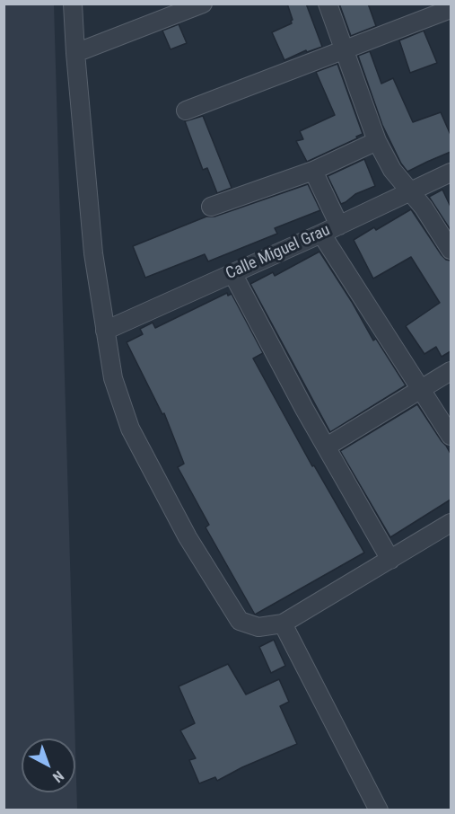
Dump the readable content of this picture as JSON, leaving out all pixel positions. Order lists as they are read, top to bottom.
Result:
{
  "streets": {
    "street": ["Calle Miguel Grau"]
  },
  "north": "bottom right"
}
